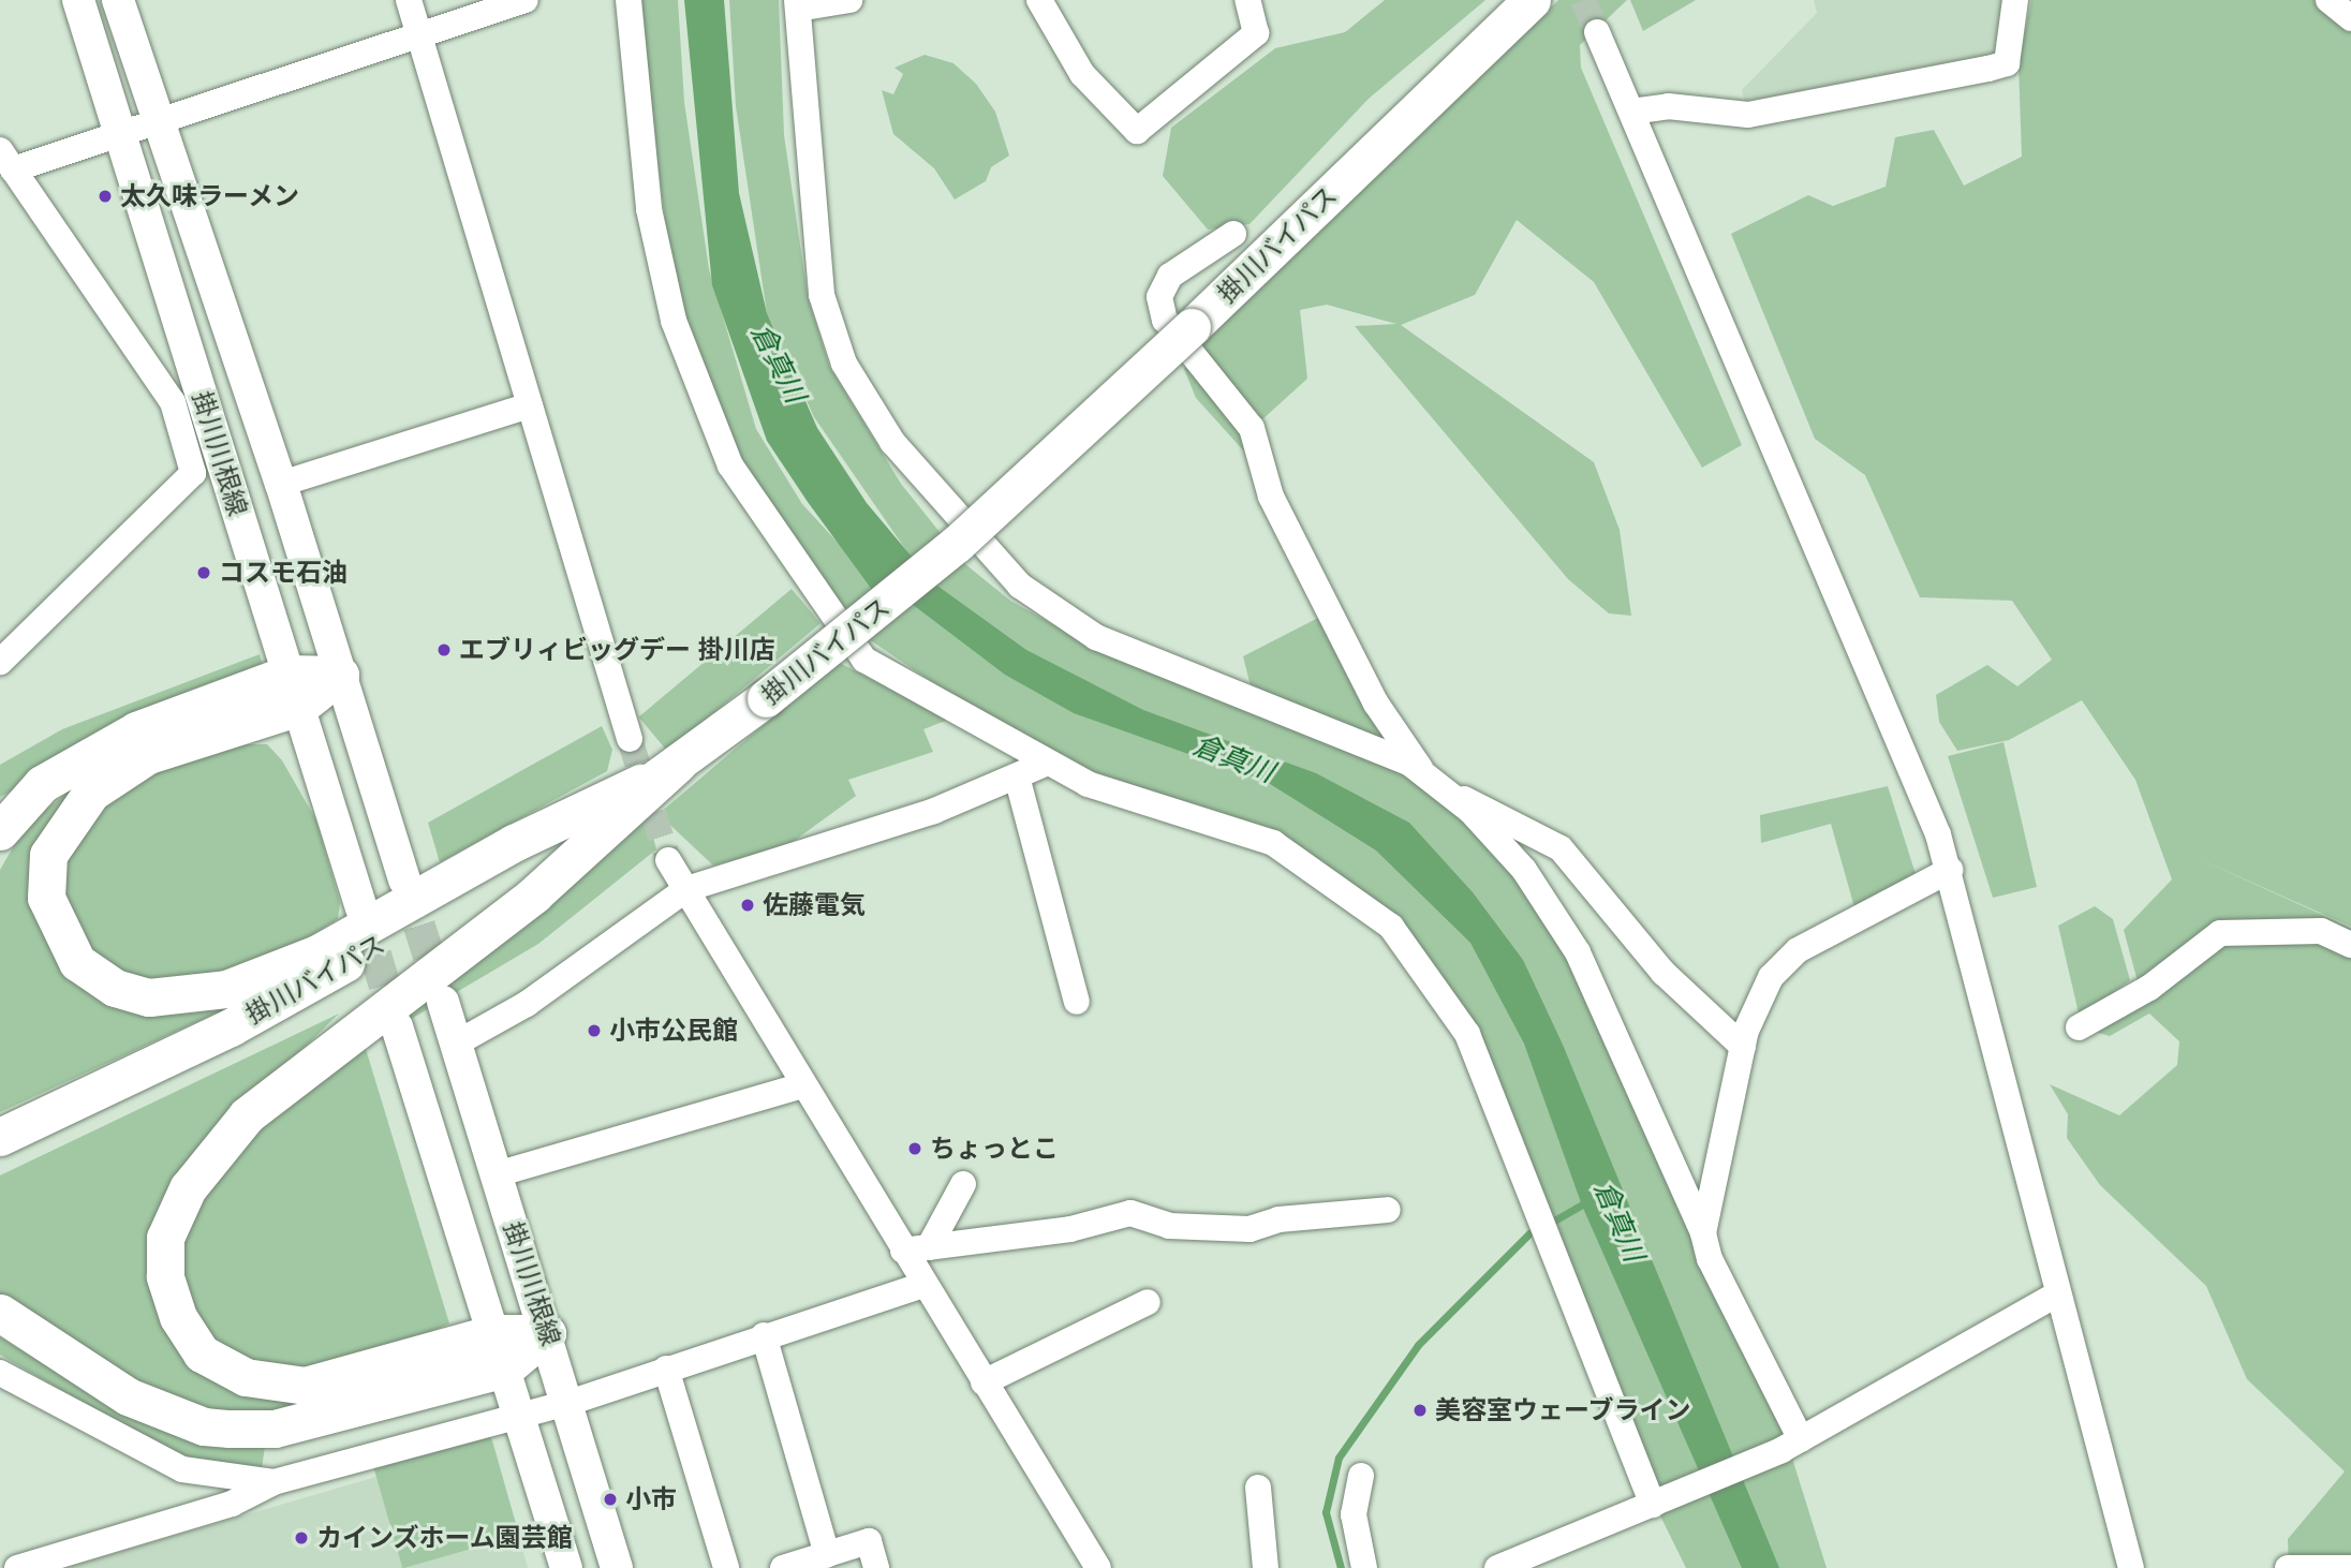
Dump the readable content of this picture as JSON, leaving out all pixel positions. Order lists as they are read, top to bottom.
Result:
{
  "streets": {
    "highway": ["掛川バイパス"],
    "main road": ["掛川川根線"]
  },
  "water": ["倉真川"],
  "places": [
    "太久味ラーメン",
    "コスモ石油",
    "エブリィビッグデー 掛川店",
    "佐藤電気",
    "小市公民館",
    "ちょっとこ",
    "美容室ウェーブライン",
    "小市",
    "カインズホーム園芸館"
  ]
}
